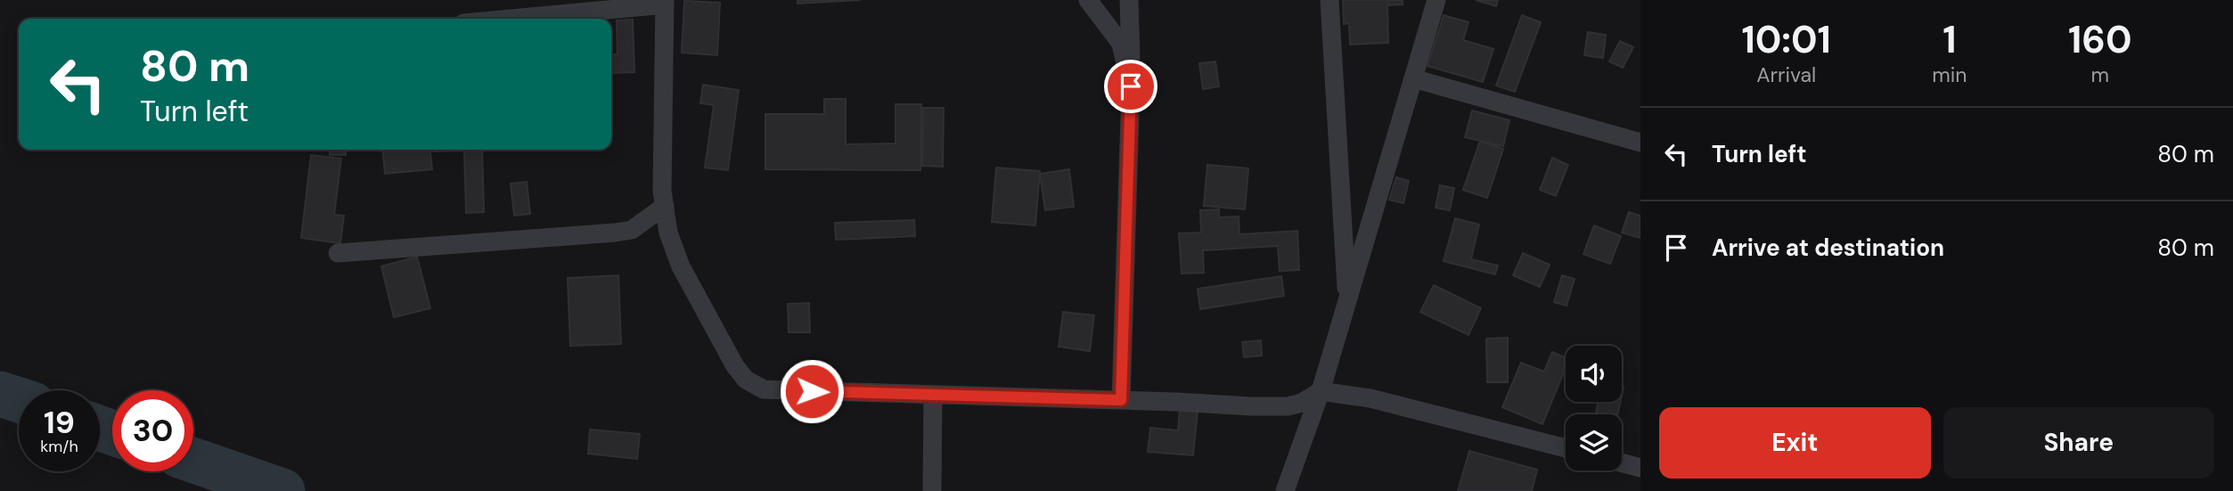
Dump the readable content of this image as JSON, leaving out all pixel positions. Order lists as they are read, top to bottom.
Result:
{
  "page": {
    "eta": [
      "10:01",
      "Arrival",
      "1",
      "min",
      "160",
      "m"
    ],
    "turn": ["80 m", "Turn left"],
    "list": [
      {
        "name": "Turn left",
        "value": "80 m"
      },
      {
        "name": "Arrive at destination",
        "value": "80 m"
      }
    ],
    "speed": "19 km/h",
    "limit": "30",
    "buttons": ["Exit", "Share"]
  }
}
